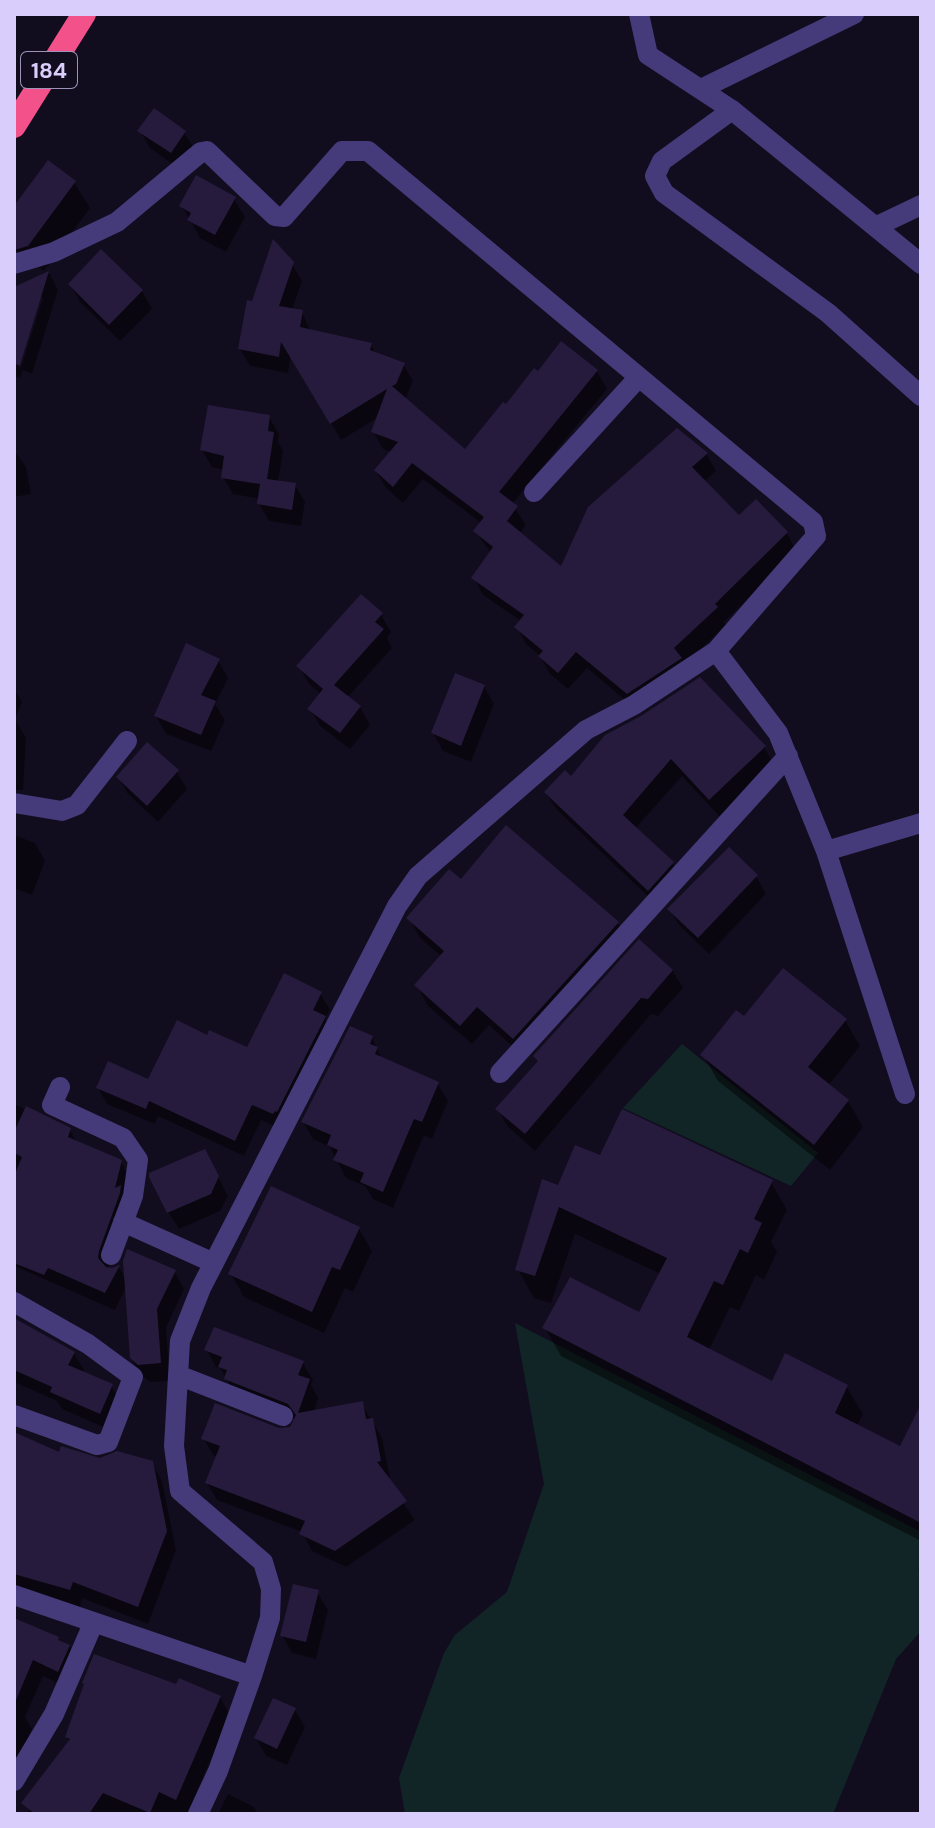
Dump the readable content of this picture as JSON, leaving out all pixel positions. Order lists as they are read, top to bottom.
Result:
{
  "streets": {
    "highway": ["184"]
  }
}
